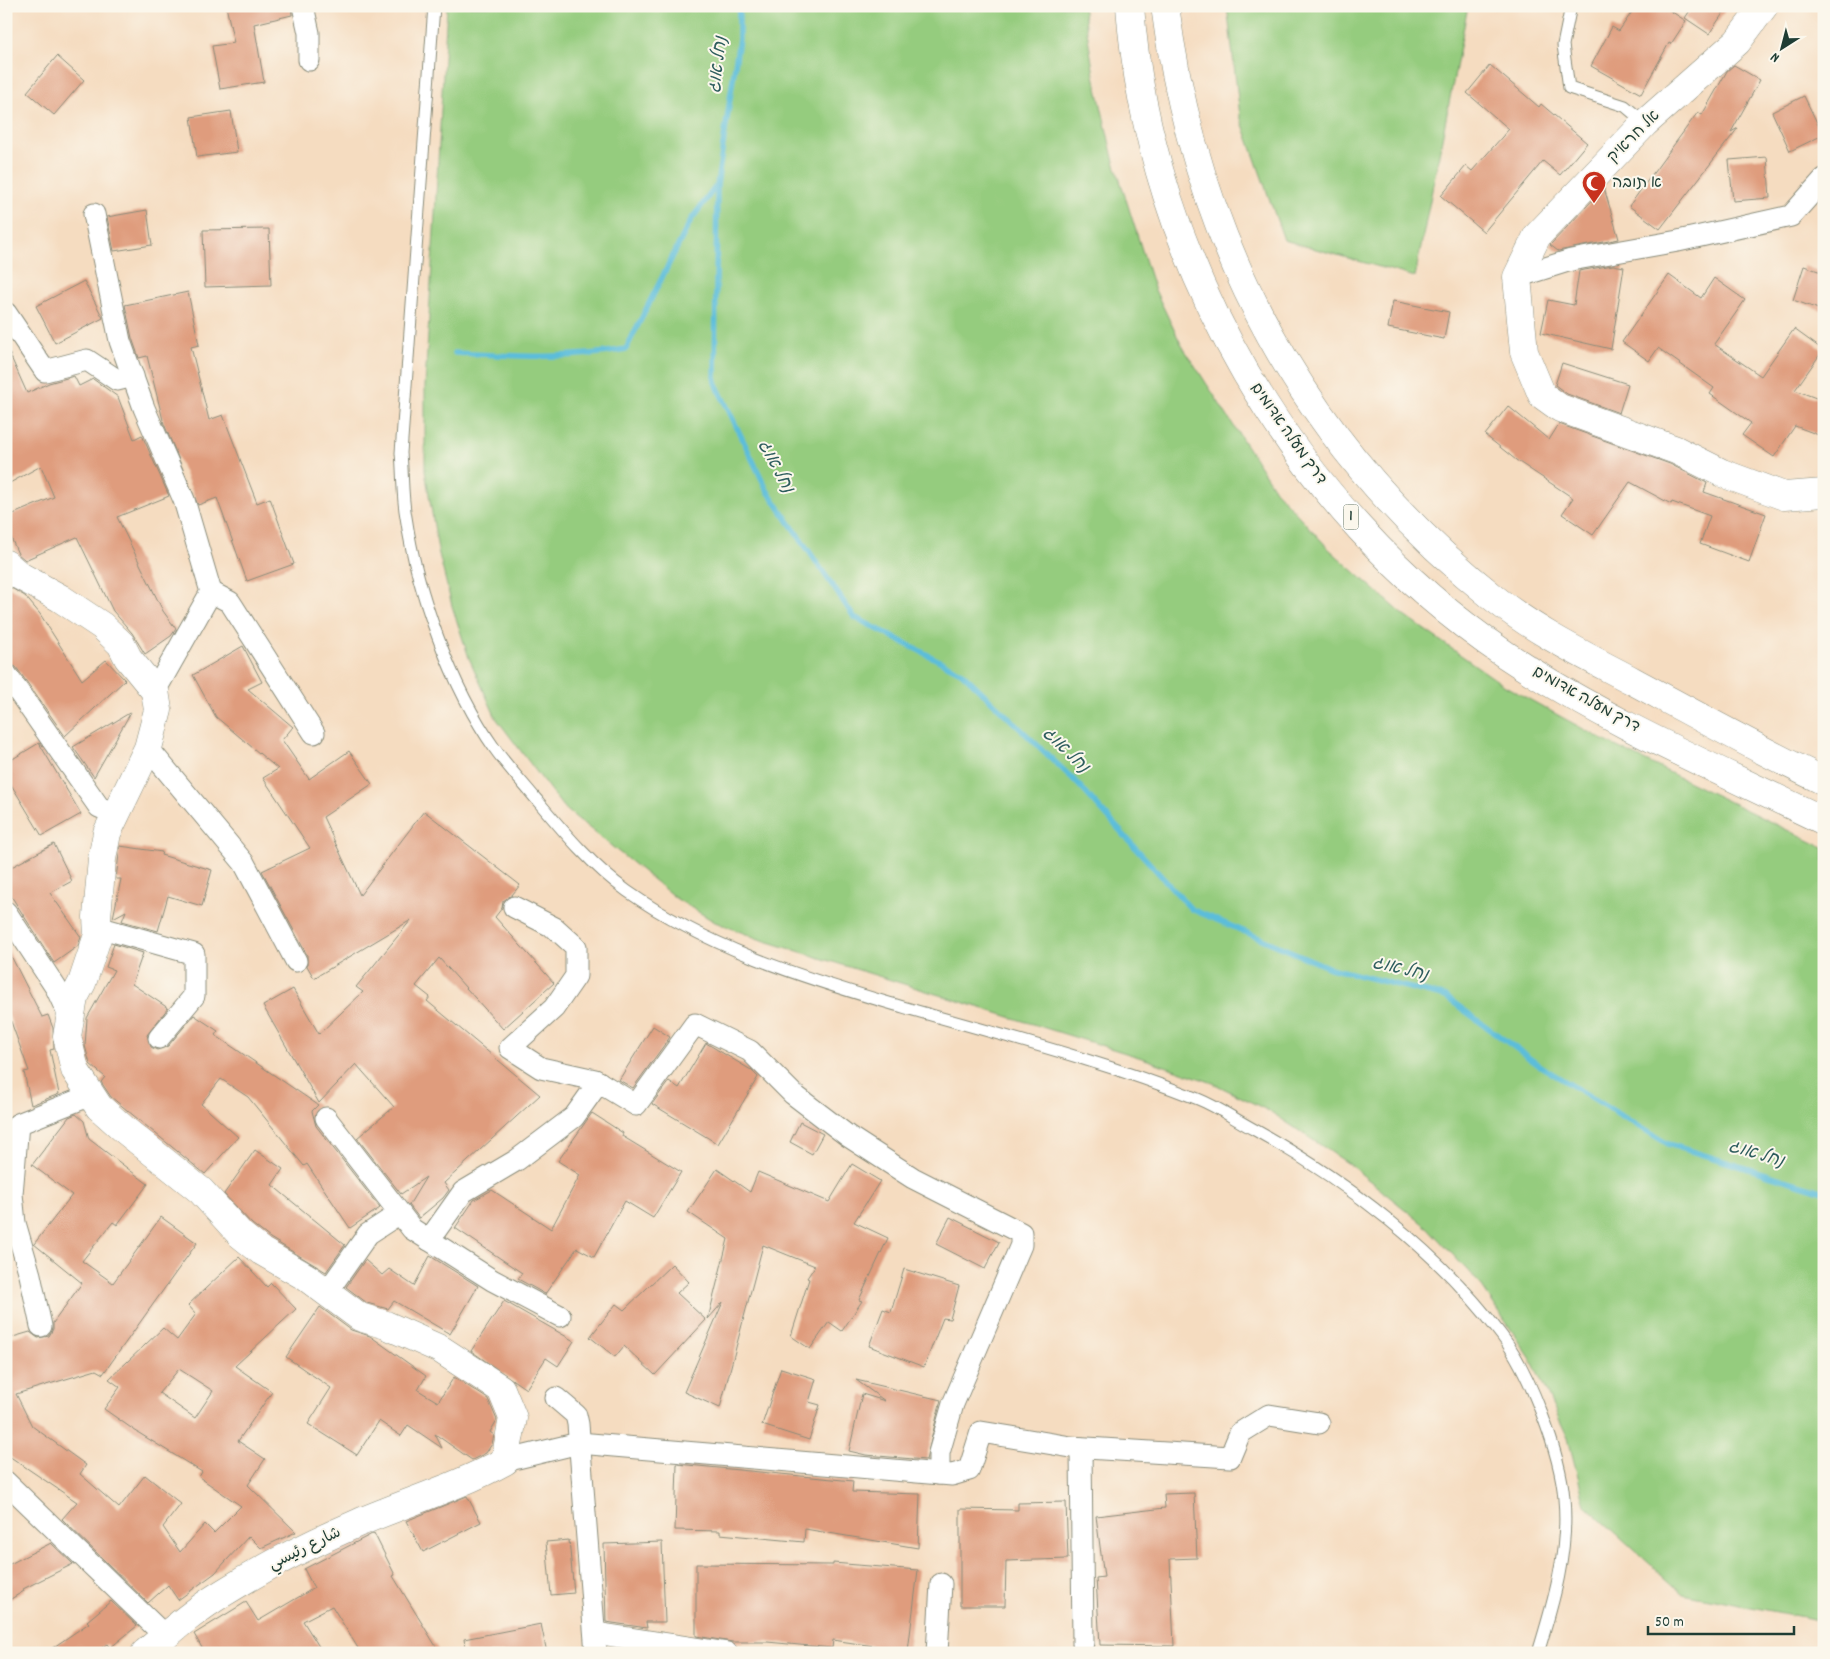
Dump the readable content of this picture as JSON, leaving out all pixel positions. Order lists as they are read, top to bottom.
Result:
{
  "streets": {
    "main road": [
      "אל חראיק",
      "דרך מעלה אדומים",
      "1",
      "شارع رئيسي"
    ]
  },
  "water": ["נחל אוג"],
  "places": {
    "mosque": ["א תובה"]
  },
  "scale_bar": "50 m",
  "north": "bottom left"
}
